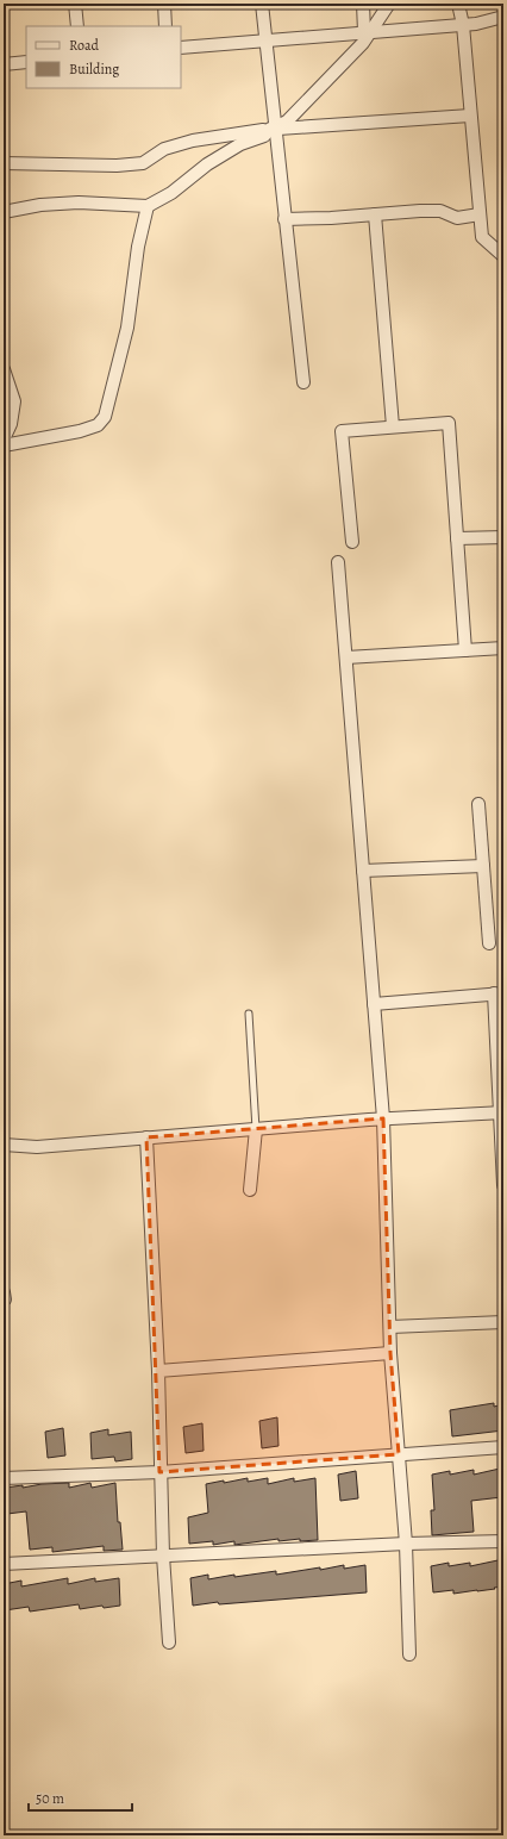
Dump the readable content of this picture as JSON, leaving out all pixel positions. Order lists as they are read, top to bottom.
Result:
{
  "legend": ["Road", "Building"],
  "scale_bar": "50 m"
}
